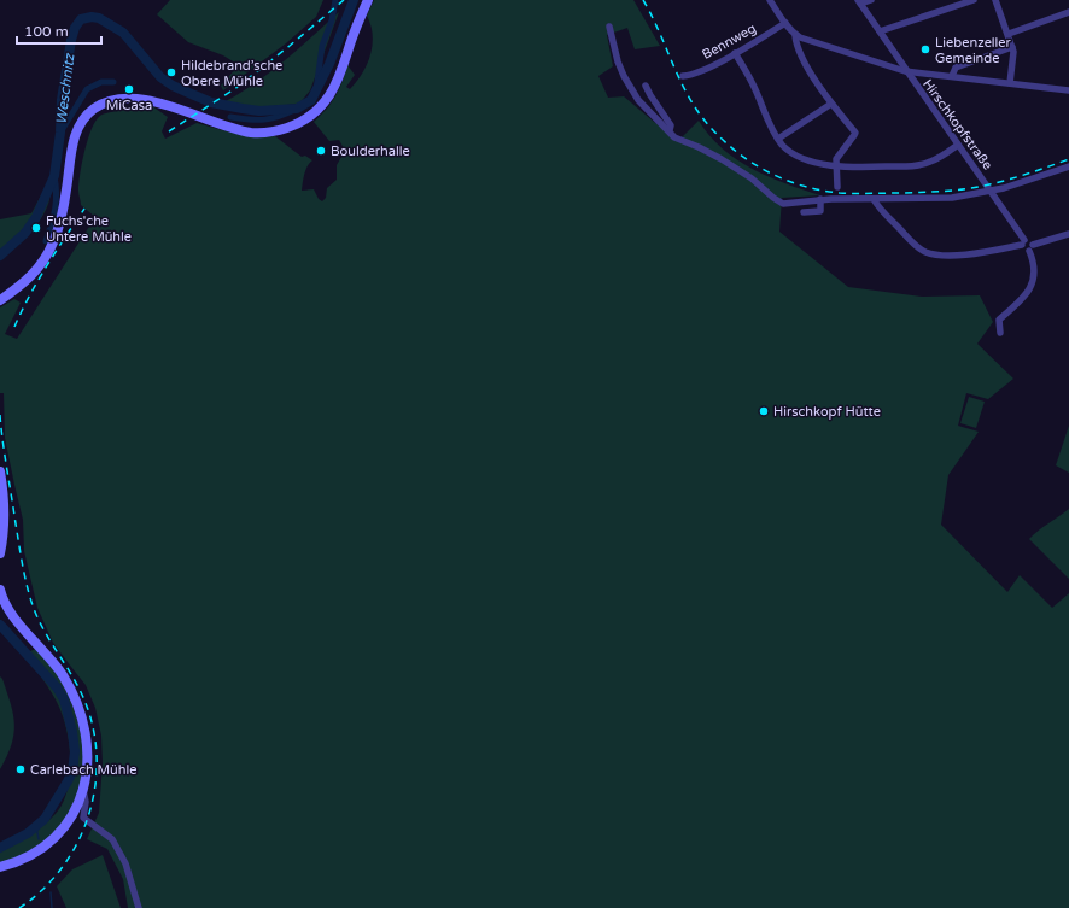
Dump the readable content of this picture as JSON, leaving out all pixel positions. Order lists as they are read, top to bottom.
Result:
{
  "streets": {
    "street": ["Bennweg", "Hirschkopfstraße"]
  },
  "water": ["Weschnitz"],
  "places": [
    "Liebenzeller Gemeinde",
    "Hildebrand’sche Obere Mühle",
    "MiCasa",
    "Boulderhalle",
    "Fuchs'che Untere Mühle",
    "Hirschkopf Hütte",
    "Carlebach Mühle"
  ],
  "scale_bar": "100 m"
}
